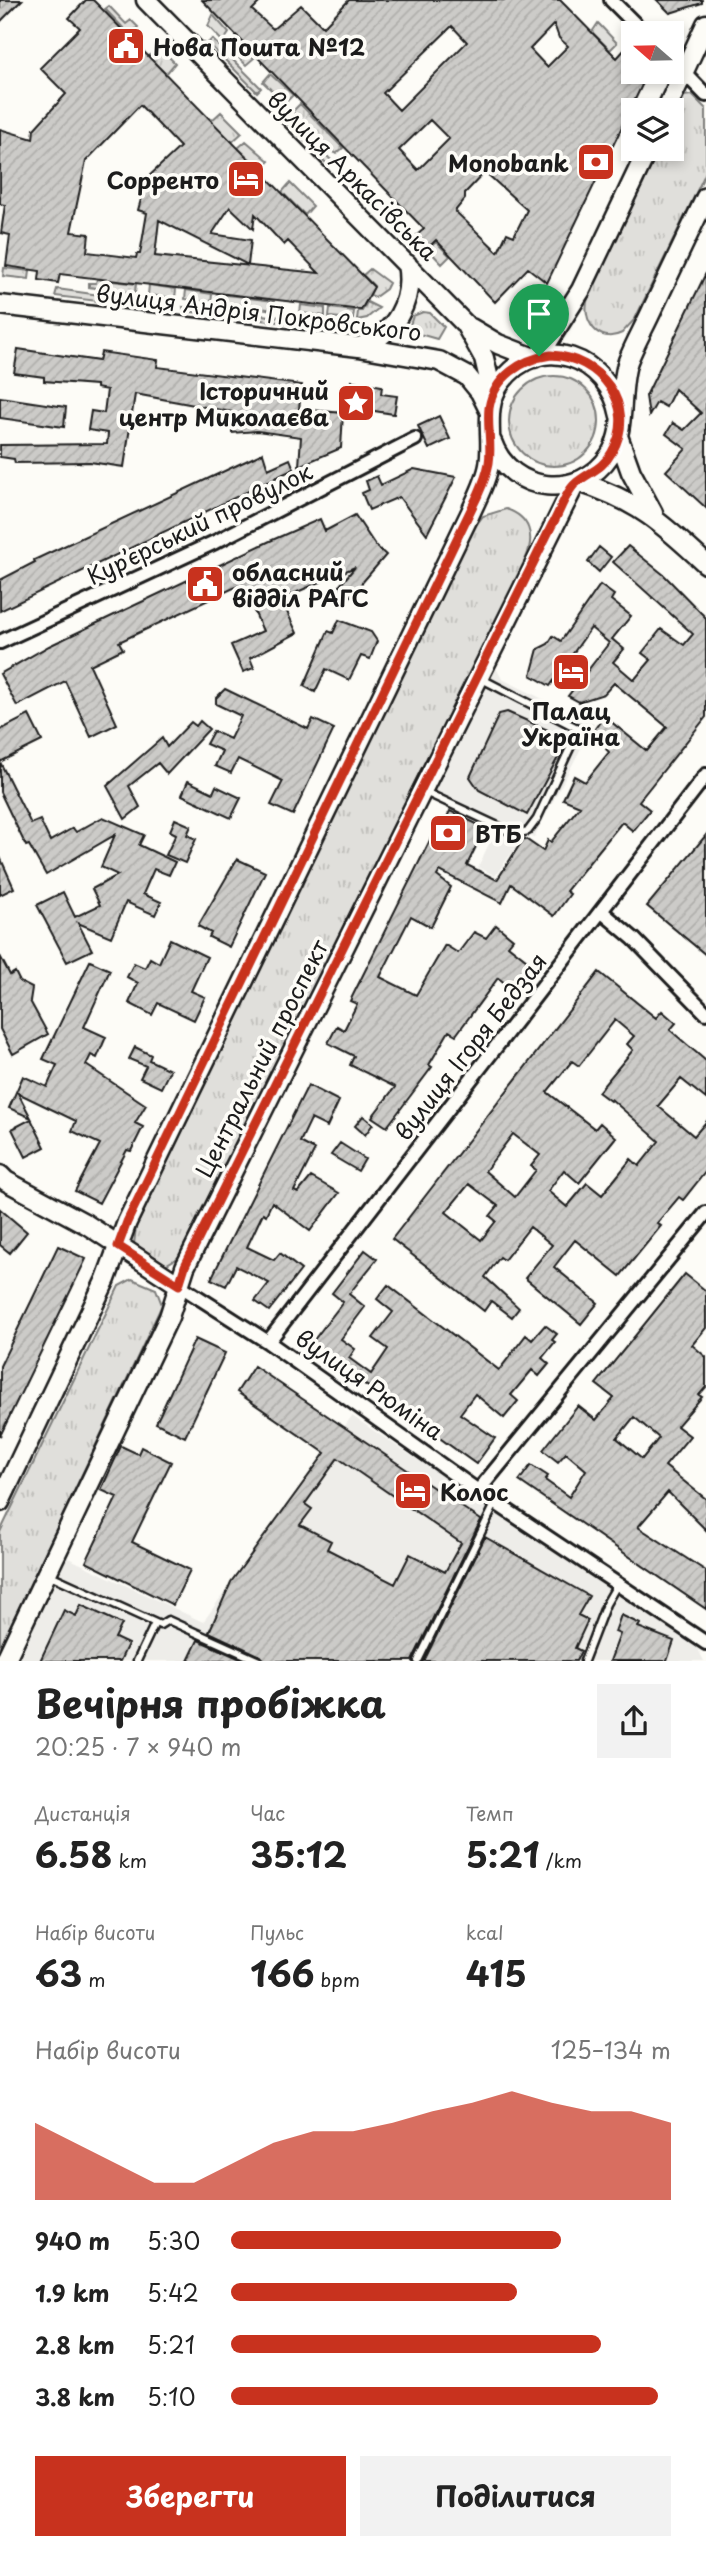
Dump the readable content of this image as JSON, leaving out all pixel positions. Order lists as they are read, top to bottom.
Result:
{
  "streets": {
    "main road": [
      "вулиця Аркасівська",
      "вулиця Андрія Покровського",
      "Центральний проспект",
      "вулиця Рюміна"
    ],
    "street": ["Курʼєрський провулок", "вулиця Ігоря Бедзая"]
  },
  "crossings": [
    ["вулиця Аркасівська", "вулиця Андрія Покровського"],
    ["вулиця Аркасівська", "Центральний проспект"],
    ["вулиця Андрія Покровського", "Центральний проспект"],
    ["вулиця Ігоря Бедзая", "вулиця Рюміна"],
    ["Центральний проспект", "вулиця Рюміна"]
  ],
  "places": {
    "public building": ["Нова Пошта №12", "обласний відділ РАГС"],
    "bank": ["Monobank", "ВТБ"],
    "hotel": ["Сорренто", "Палац Україна", "Колос"],
    "place": ["Історичний центр Миколаєва"]
  },
  "north": "left",
  "page": {
    "heading": ["Вечірня пробіжка", "20:25 · 7 × 940 m"],
    "stats": [
      ["Дистанція", "6.58 km"],
      ["Час", "35:12"],
      ["Темп", "5:21 /km"],
      ["Набір висоти", "63 m"],
      ["Пульс", "166 bpm"],
      ["kcal", "415"]
    ],
    "chart": ["Набір висоти", "125–134 m"],
    "list": [
      {
        "name": "940 m",
        "note": "5:30"
      },
      {
        "name": "1.9 km",
        "note": "5:42"
      },
      {
        "name": "2.8 km",
        "note": "5:21"
      },
      {
        "name": "3.8 km",
        "note": "5:10"
      }
    ],
    "buttons": ["Зберегти", "Поділитися"]
  }
}
